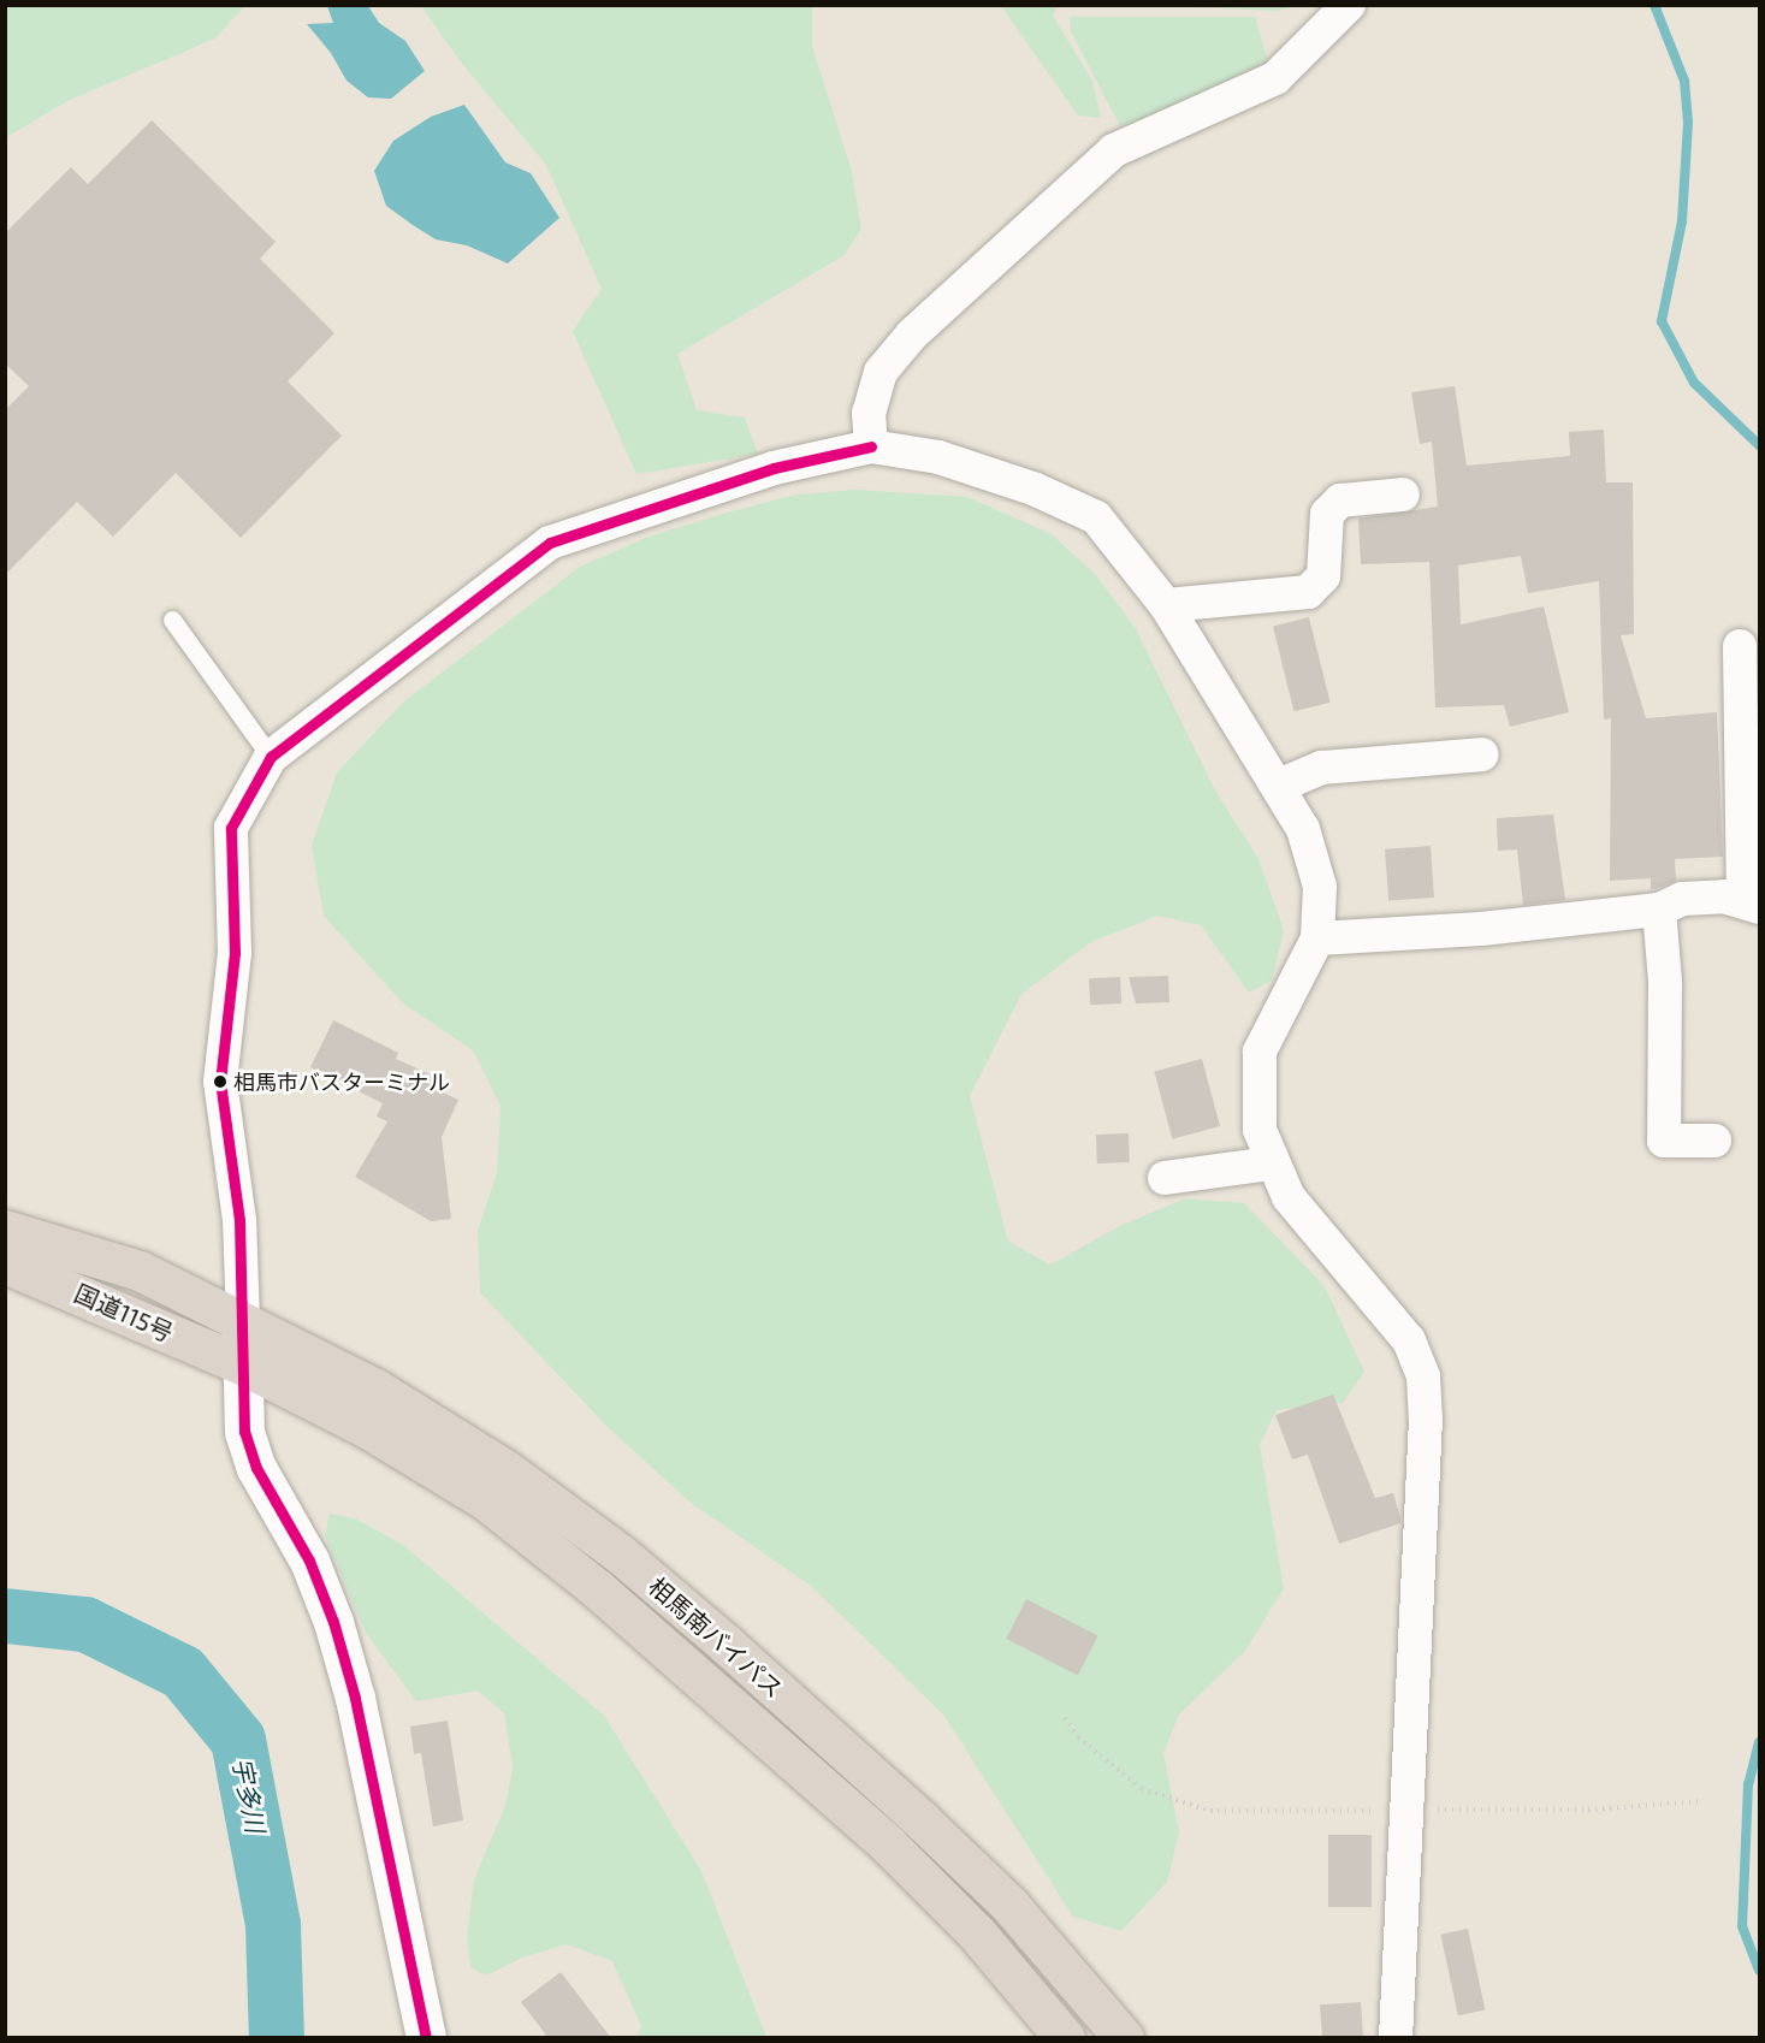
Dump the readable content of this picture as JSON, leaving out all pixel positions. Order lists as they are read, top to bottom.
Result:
{
  "streets": {
    "highway": ["国道115号", "相馬南バイパス"]
  },
  "crossings": [
    ["国道115号", "相馬南バイパス"]
  ],
  "water": ["宇多川"],
  "places": ["相馬市バスターミナル"]
}
